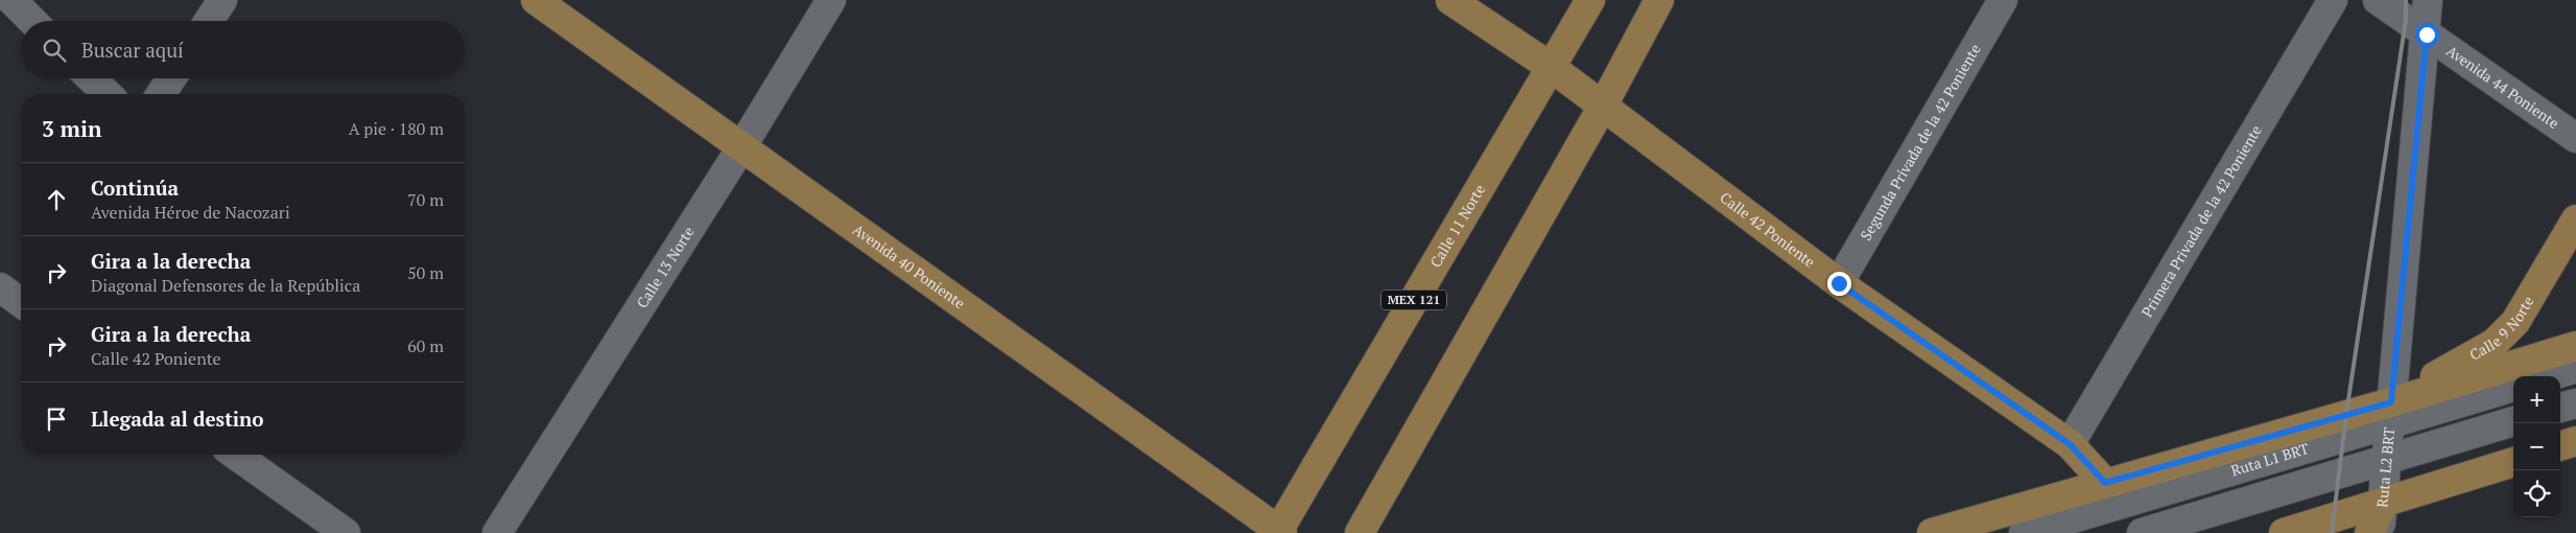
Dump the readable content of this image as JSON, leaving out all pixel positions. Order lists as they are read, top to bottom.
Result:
{
  "streets": {
    "main road": [
      "Calle 11 Norte",
      "Calle 42 Poniente",
      "Avenida 40 Poniente",
      "MEX 121",
      "Calle 9 Norte"
    ],
    "street": [
      "Avenida 44 Poniente",
      "Segunda Privada de la 42 Poniente",
      "Primera Privada de la 42 Poniente",
      "Calle 13 Norte",
      "Ruta L1 BRT",
      "Ruta L2 BRT"
    ]
  },
  "crossings": [
    ["Avenida 44 Poniente", "Ruta L2 BRT"],
    ["Segunda Privada de la 42 Poniente", "Calle 42 Poniente"],
    ["Primera Privada de la 42 Poniente", "Calle 42 Poniente"],
    ["Calle 11 Norte", "Calle 42 Poniente"],
    ["Calle 11 Norte", "Avenida 40 Poniente"],
    ["Avenida 40 Poniente", "Calle 13 Norte"],
    ["Calle 9 Norte", "Ruta L1 BRT"],
    ["Calle 9 Norte", "Ruta L2 BRT"],
    ["Ruta L1 BRT", "Ruta L2 BRT"]
  ],
  "page": {
    "search": "Buscar aquí",
    "heading": ["3 min", "A pie · 180 m"],
    "list": [
      ["Continúa", "Avenida Héroe de Nacozari", "70 m"],
      ["Gira a la derecha", "Diagonal Defensores de la República", "50 m"],
      ["Gira a la derecha", "Calle 42 Poniente", "60 m"],
      "Llegada al destino"
    ],
    "map_buttons": ["+", "−"]
  }
}
